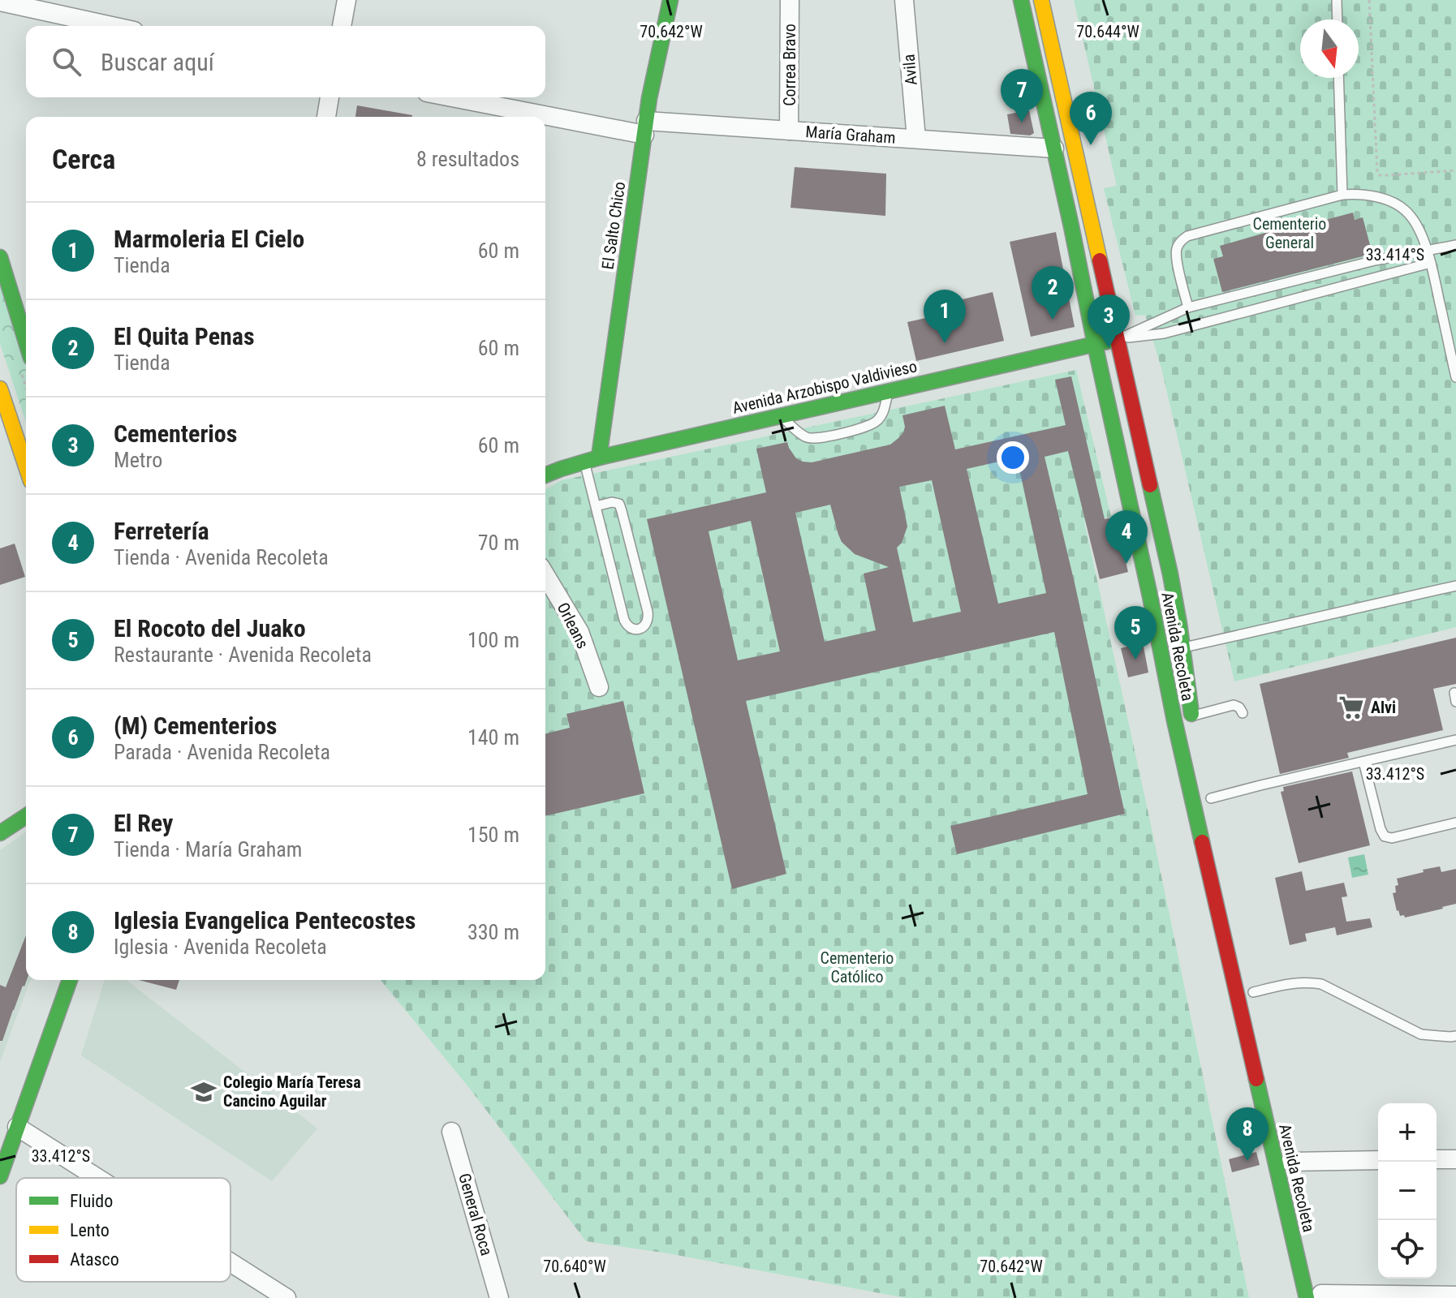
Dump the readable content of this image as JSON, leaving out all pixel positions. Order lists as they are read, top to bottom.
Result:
{
  "streets": {
    "main road": ["El Salto Chico", "Avenida Arzobispo Valdivieso", "Avenida Recoleta"],
    "street": [
      "Correa Bravo",
      "Avila",
      "María Graham",
      "Orleans",
      "General Roca"
    ]
  },
  "crossings": [
    ["Correa Bravo", "María Graham"],
    ["Avila", "María Graham"],
    ["María Graham", "El Salto Chico"],
    ["María Graham", "Avenida Recoleta"],
    ["El Salto Chico", "Avenida Arzobispo Valdivieso"],
    ["Avenida Arzobispo Valdivieso", "Avenida Recoleta"]
  ],
  "parks": ["Cementerio General", "Cementerio Católico"],
  "places": {
    "supermarket": ["Alvi"],
    "school or university": ["Colegio María Teresa Cancino Aguilar"]
  },
  "legend": ["Fluido", "Lento", "Atasco"],
  "north": "bottom",
  "page": {
    "search": "Buscar aquí",
    "pins": [
      "7",
      "6",
      "2",
      "1",
      "3",
      "4",
      "5",
      "8"
    ],
    "heading": ["Cerca", "8 resultados"],
    "list": [
      {
        "mark": "1",
        "name": "Marmoleria El Cielo",
        "note": "Tienda",
        "value": "60 m"
      },
      {
        "mark": "2",
        "name": "El Quita Penas",
        "note": "Tienda",
        "value": "60 m"
      },
      {
        "mark": "3",
        "name": "Cementerios",
        "note": "Metro",
        "value": "60 m"
      },
      {
        "mark": "4",
        "name": "Ferretería",
        "note": "Tienda · Avenida Recoleta",
        "value": "70 m"
      },
      {
        "mark": "5",
        "name": "El Rocoto del Juako",
        "note": "Restaurante · Avenida Recoleta",
        "value": "100 m"
      },
      {
        "mark": "6",
        "name": "(M) Cementerios",
        "note": "Parada · Avenida Recoleta",
        "value": "140 m"
      },
      {
        "mark": "7",
        "name": "El Rey",
        "note": "Tienda · María Graham",
        "value": "150 m"
      },
      {
        "mark": "8",
        "name": "Iglesia Evangelica Pentecostes",
        "note": "Iglesia · Avenida Recoleta",
        "value": "330 m"
      }
    ],
    "map_buttons": ["+", "−"]
  },
  "coordinates": [
    "70.642°W",
    "70.644°W",
    "33.414°S",
    "33.412°S",
    "70.640°W"
  ]
}
